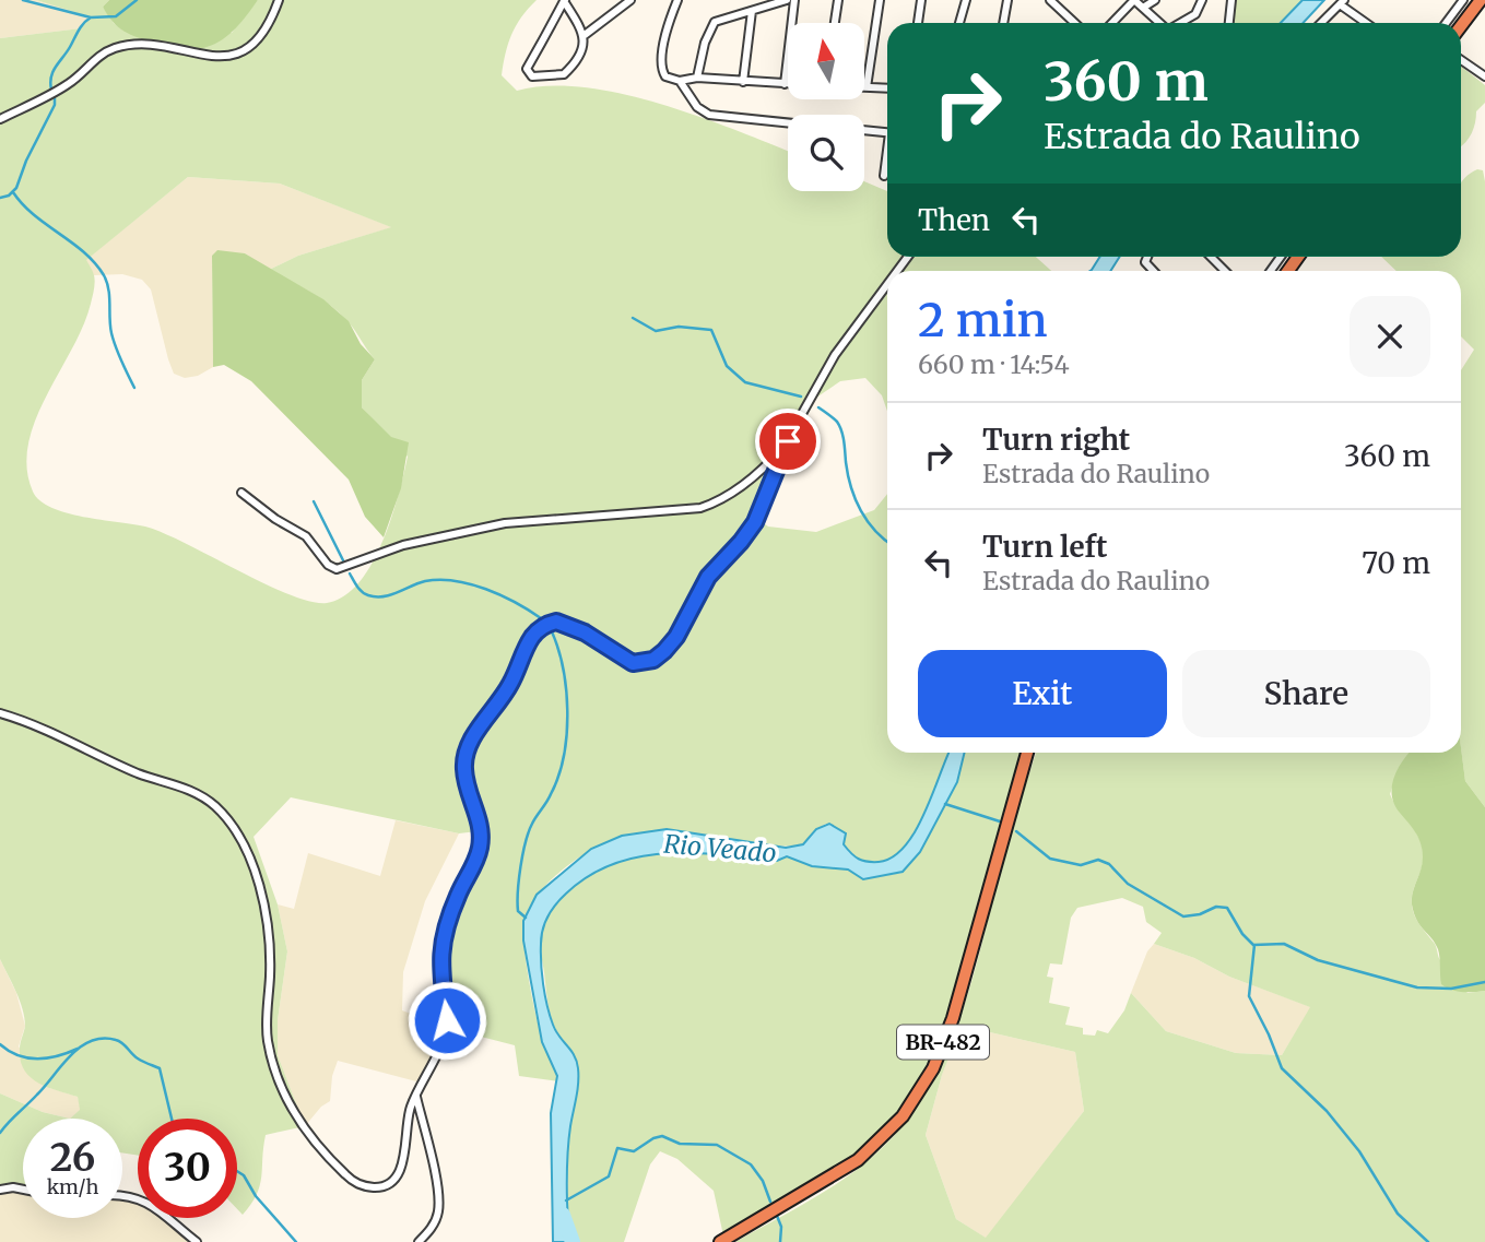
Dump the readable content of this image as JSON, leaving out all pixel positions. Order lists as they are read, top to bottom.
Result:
{
  "streets": {
    "highway": ["BR-482"]
  },
  "water": ["Rio Veado"],
  "north": "top",
  "page": {
    "turn": ["360 m", "Estrada do Raulino"],
    "then": "Then",
    "heading": ["2 min", "660 m · 14:54"],
    "list": [
      {
        "name": "Turn right",
        "note": "Estrada do Raulino",
        "value": "360 m"
      },
      {
        "name": "Turn left",
        "note": "Estrada do Raulino",
        "value": "70 m"
      }
    ],
    "buttons": ["Exit", "Share"],
    "speed": "26 km/h",
    "limit": "30"
  }
}
